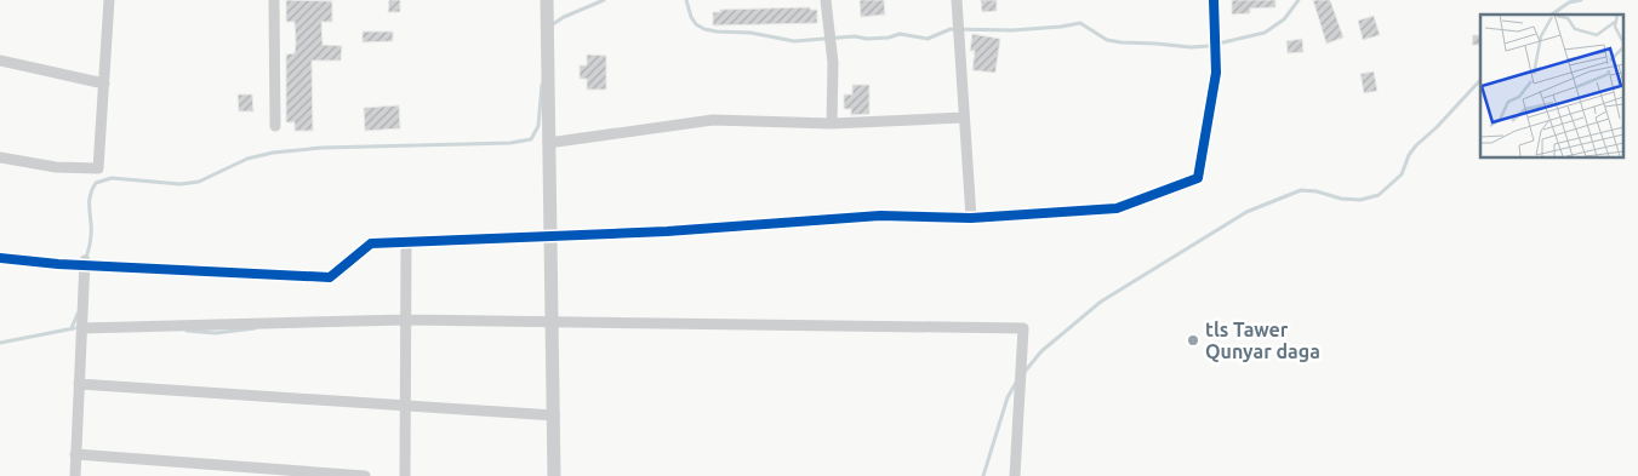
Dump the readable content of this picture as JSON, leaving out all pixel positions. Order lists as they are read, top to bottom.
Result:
{
  "places": ["tls Tawer Qunyar daga"]
}
